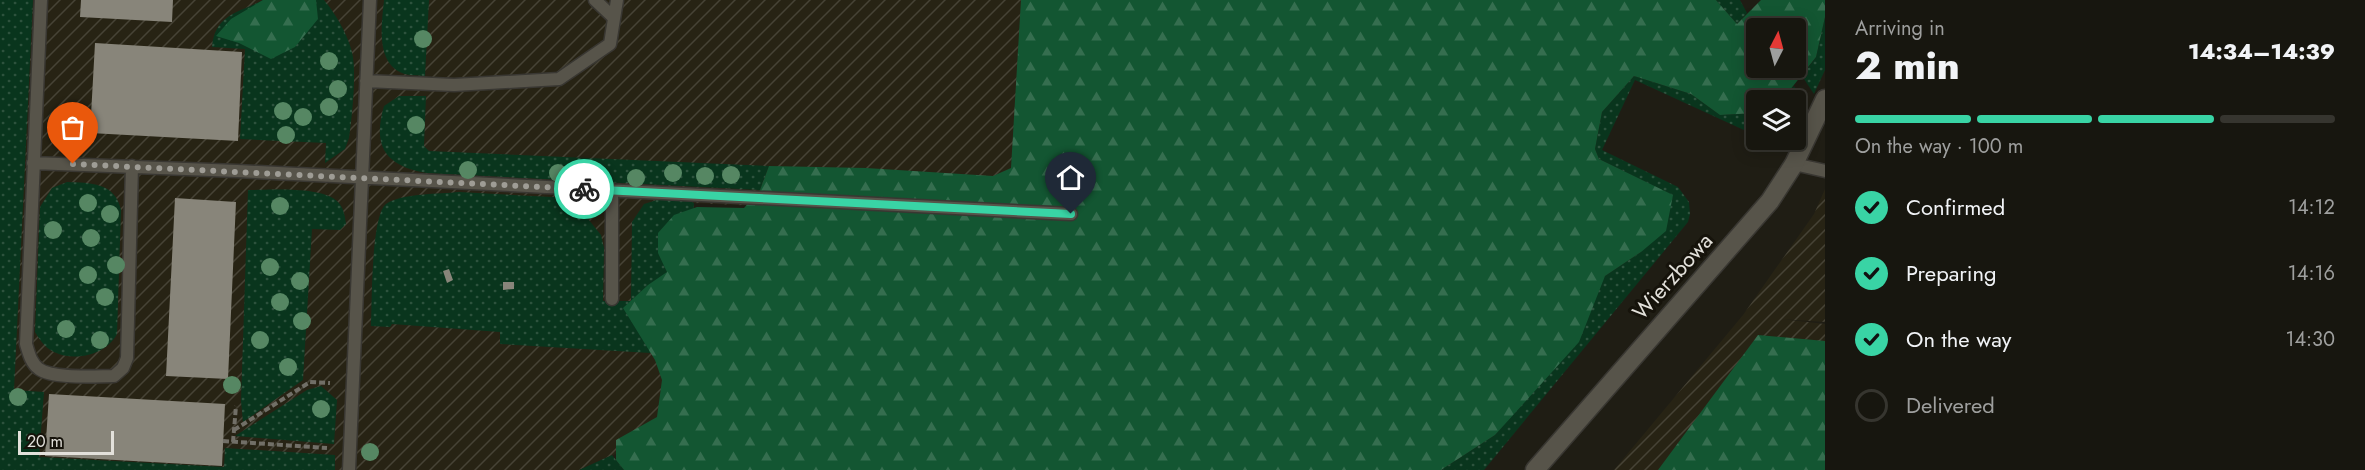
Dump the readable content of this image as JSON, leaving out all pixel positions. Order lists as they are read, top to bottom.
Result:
{
  "streets": {
    "street": ["Wierzbowa"]
  },
  "scale_bar": "20 m",
  "north": "top",
  "page": {
    "heading": ["2 min", "Arriving in", "14:34–14:39"],
    "bar": "On the way · 100 m",
    "list": [
      ["Confirmed", "14:12"],
      ["Preparing", "14:16"],
      ["On the way", "14:30"],
      "Delivered"
    ],
    "scale": "20 m"
  }
}
